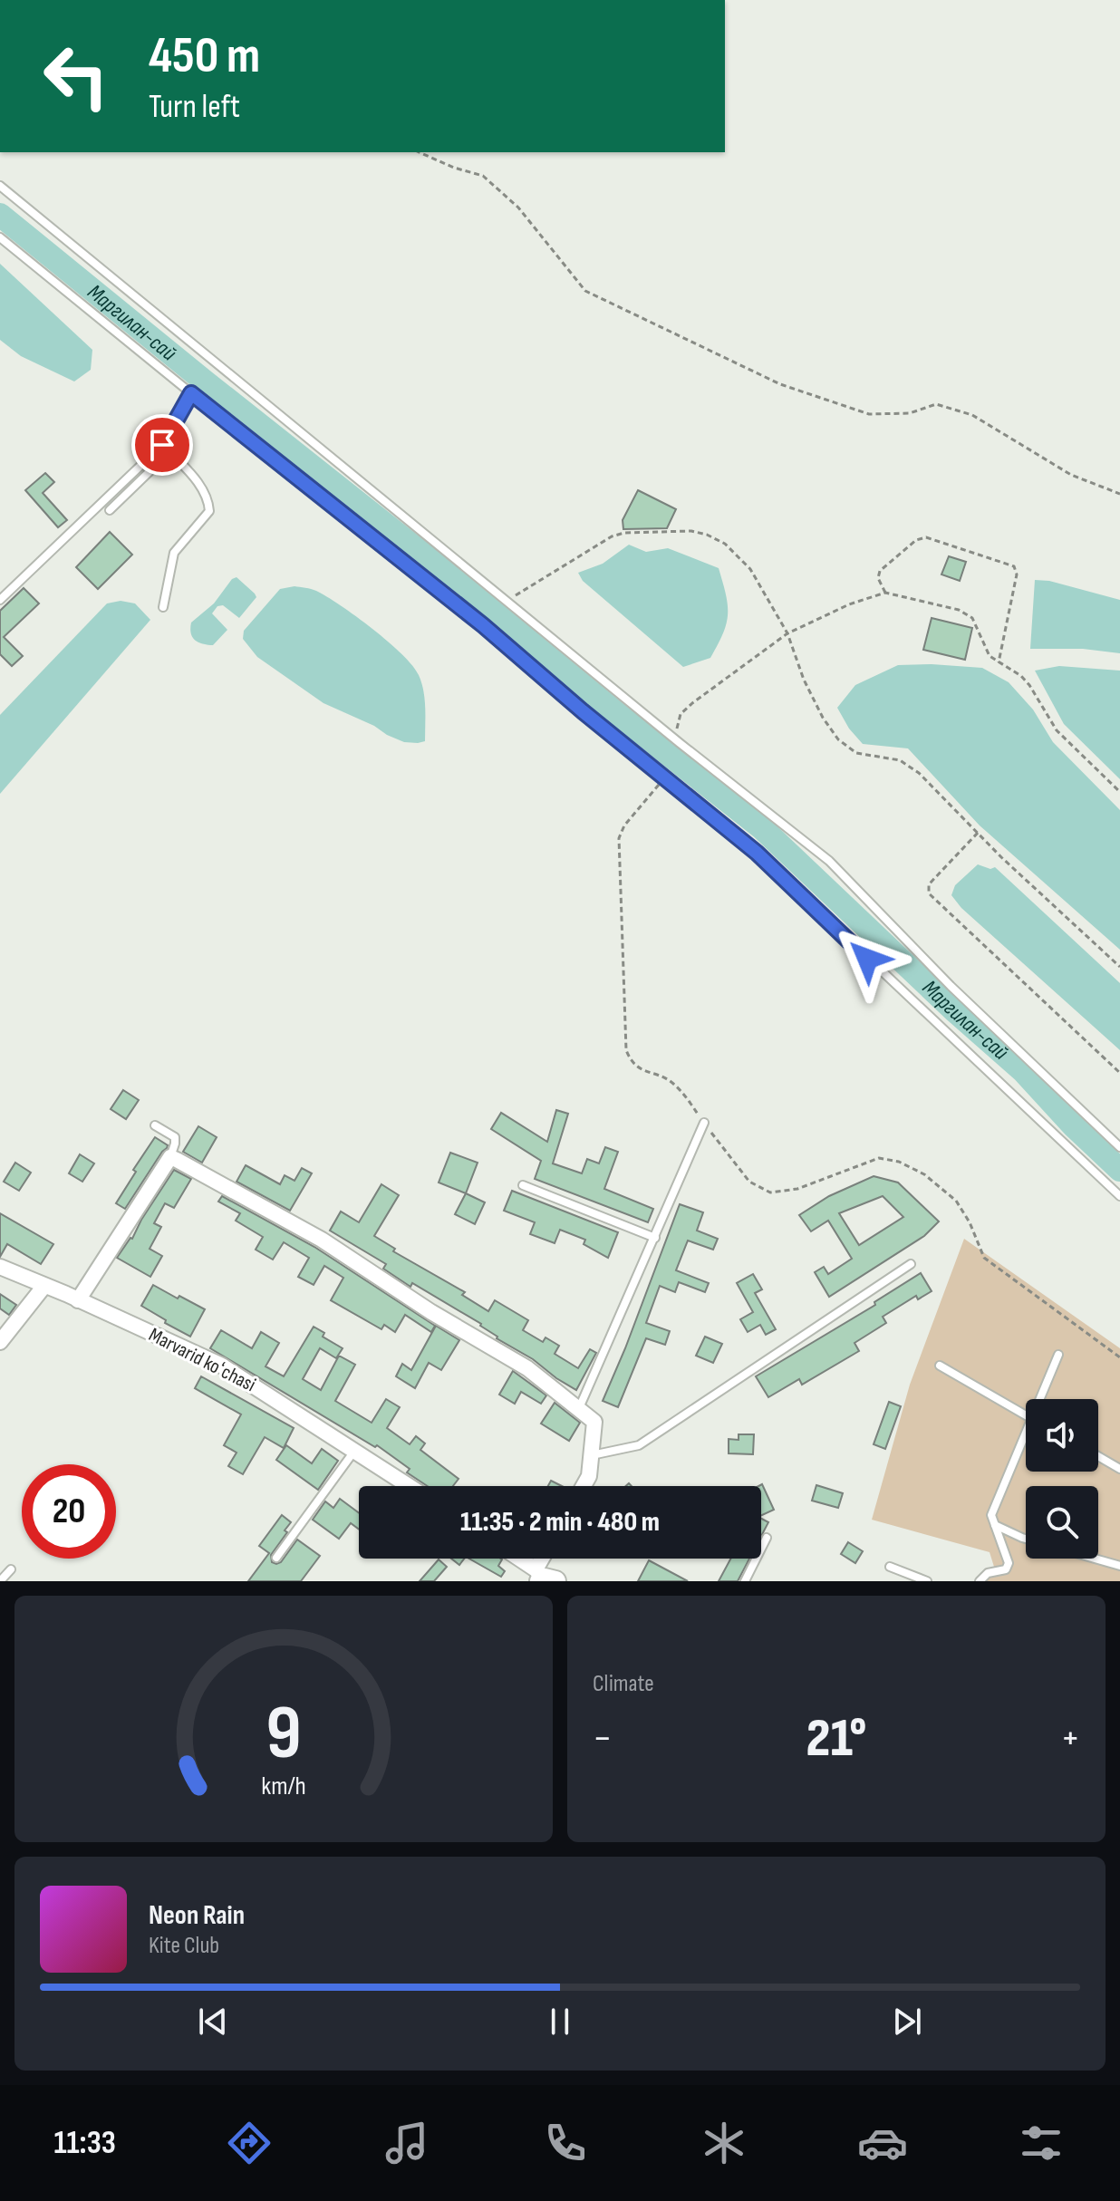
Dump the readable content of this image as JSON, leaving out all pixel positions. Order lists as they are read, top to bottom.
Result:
{
  "streets": {
    "street": ["Marvarid koʻchasi"]
  },
  "water": ["Маргилан-сай"],
  "page": {
    "turn": ["450 m", "Turn left"],
    "limit": "20",
    "trip": "11:35 · 2 min · 480 m",
    "tile": "Climate",
    "heat": ["−", "21°", "+"],
    "song": ["Neon Rain", "Kite Club"],
    "tabs": "11:33",
    "gauge": ["9", "km/h"]
  }
}
